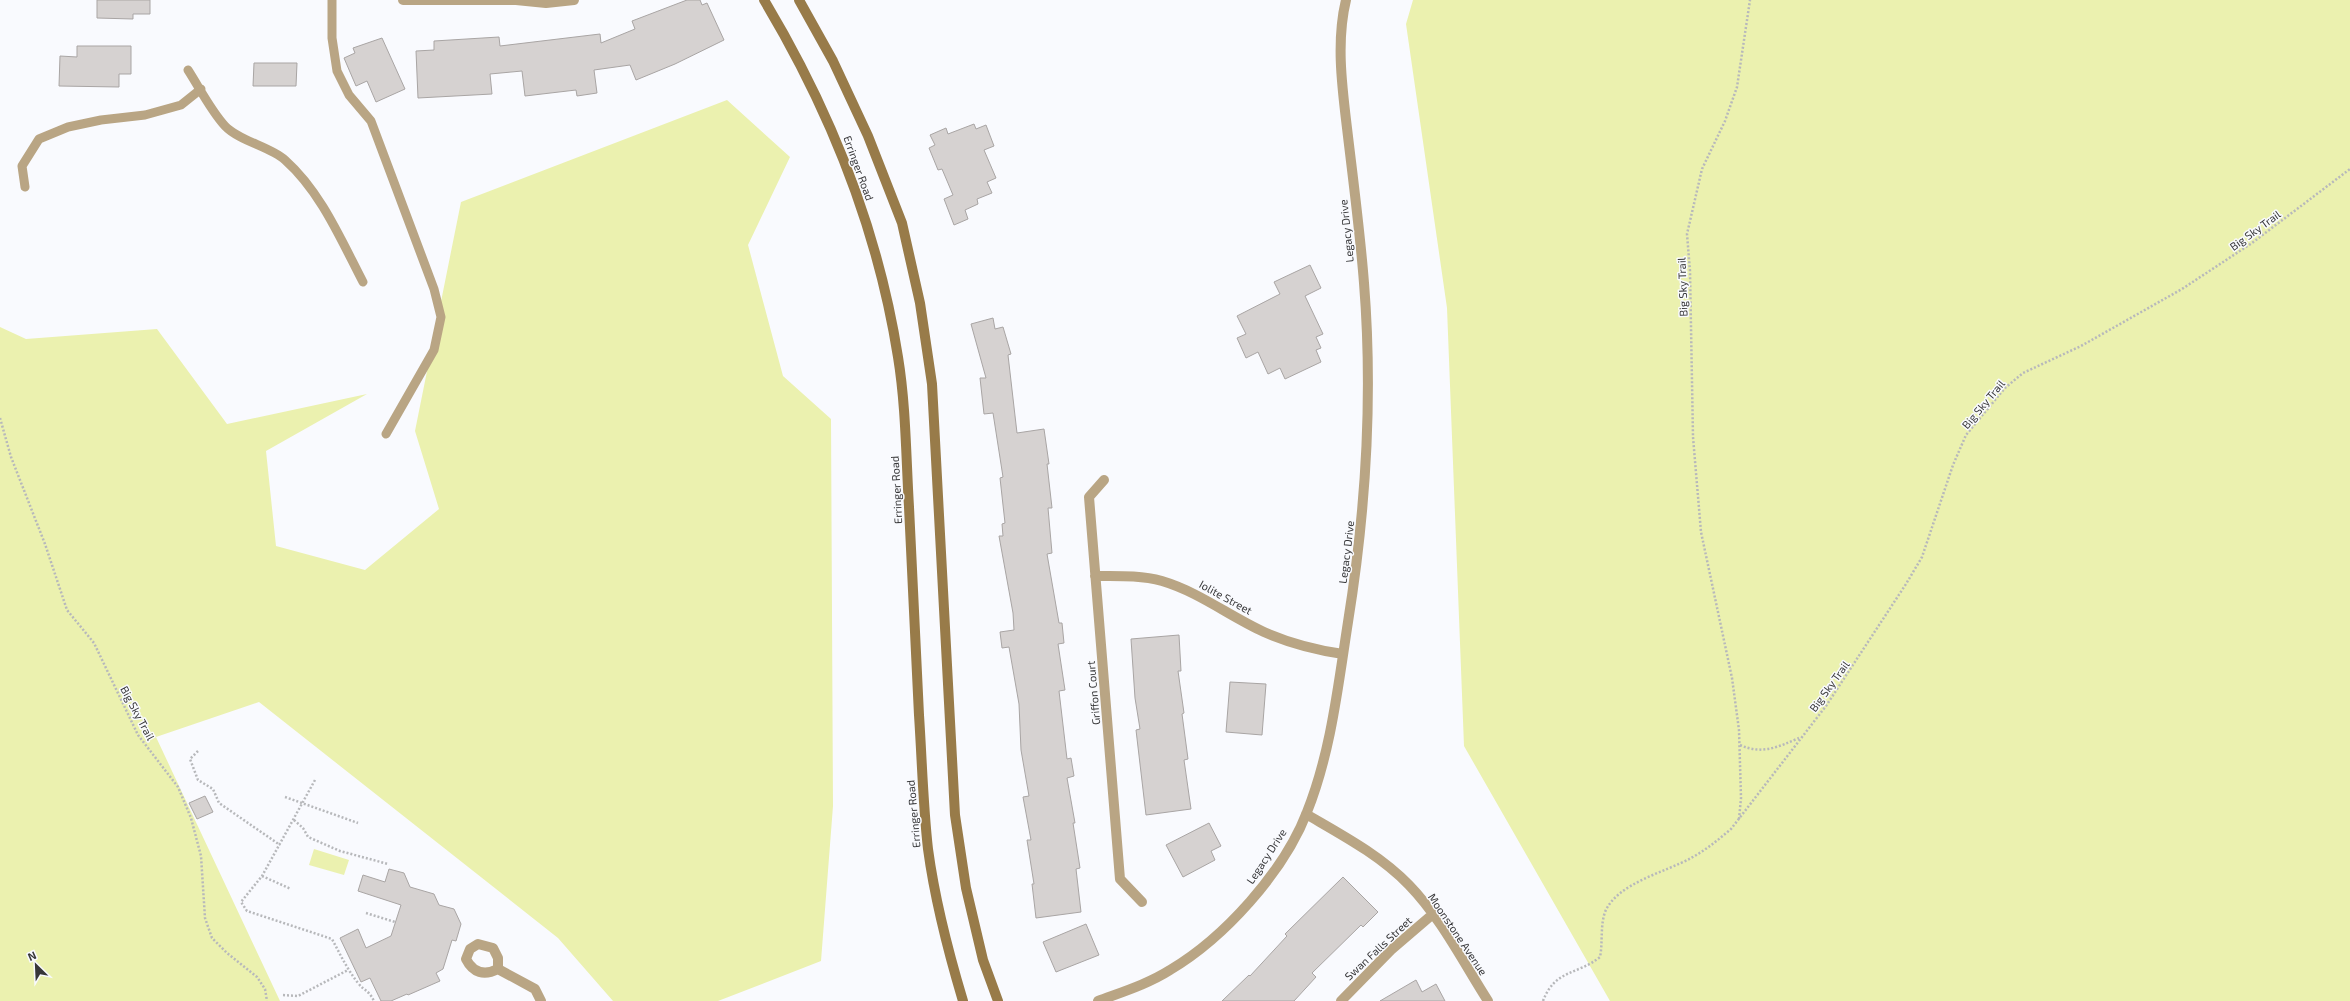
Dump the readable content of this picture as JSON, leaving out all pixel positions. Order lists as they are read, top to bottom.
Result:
{
  "streets": {
    "main road": ["Erringer Road"],
    "street": [
      "Legacy Drive",
      "Iolite Street",
      "Griffon Court",
      "Moonstone Avenue",
      "Swan Falls Street"
    ],
    "path": ["Big Sky Trail"]
  },
  "crossings": [
    ["Legacy Drive", "Iolite Street"],
    ["Legacy Drive", "Moonstone Avenue"],
    ["Iolite Street", "Griffon Court"],
    ["Moonstone Avenue", "Swan Falls Street"]
  ],
  "north": "top left"
}
